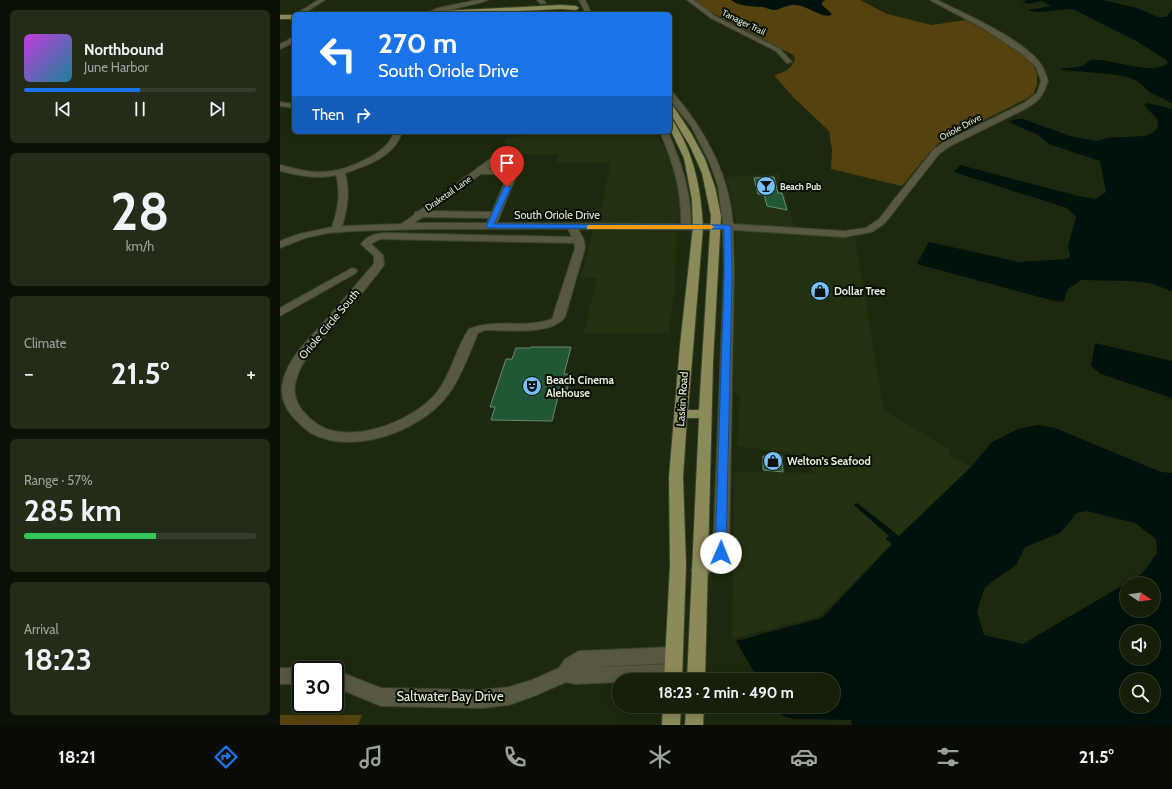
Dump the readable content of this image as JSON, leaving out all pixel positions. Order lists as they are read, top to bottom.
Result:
{
  "streets": {
    "main road": ["Laskin Road"],
    "street": [
      "Tanager Trail",
      "Oriole Drive",
      "Draketail Lane",
      "South Oriole Drive",
      "Oriole Circle South",
      "Saltwater Bay Drive"
    ]
  },
  "crossings": [
    ["Oriole Drive", "South Oriole Drive"],
    ["Oriole Drive", "Laskin Road"],
    ["Draketail Lane", "South Oriole Drive"],
    ["South Oriole Drive", "Laskin Road"],
    ["Laskin Road", "Saltwater Bay Drive"]
  ],
  "places": {
    "bar": ["Beach Pub"],
    "shop": ["Dollar Tree", "Welton’s Seafood"],
    "theatre": ["Beach Cinema Alehouse"]
  },
  "north": "right",
  "page": {
    "turn": ["270 m", "South Oriole Drive"],
    "song": ["Northbound", "June Harbor"],
    "then": "Then",
    "tile": [
      ["28", "km/h"],
      "Climate",
      ["Range · 57%", "285 km"],
      ["Arrival", "18:23"]
    ],
    "heat": ["−", "21.5°", "+"],
    "limit": "30",
    "trip": "18:23 · 2 min · 490 m",
    "tabs": ["18:21", "21.5°"]
  }
}
